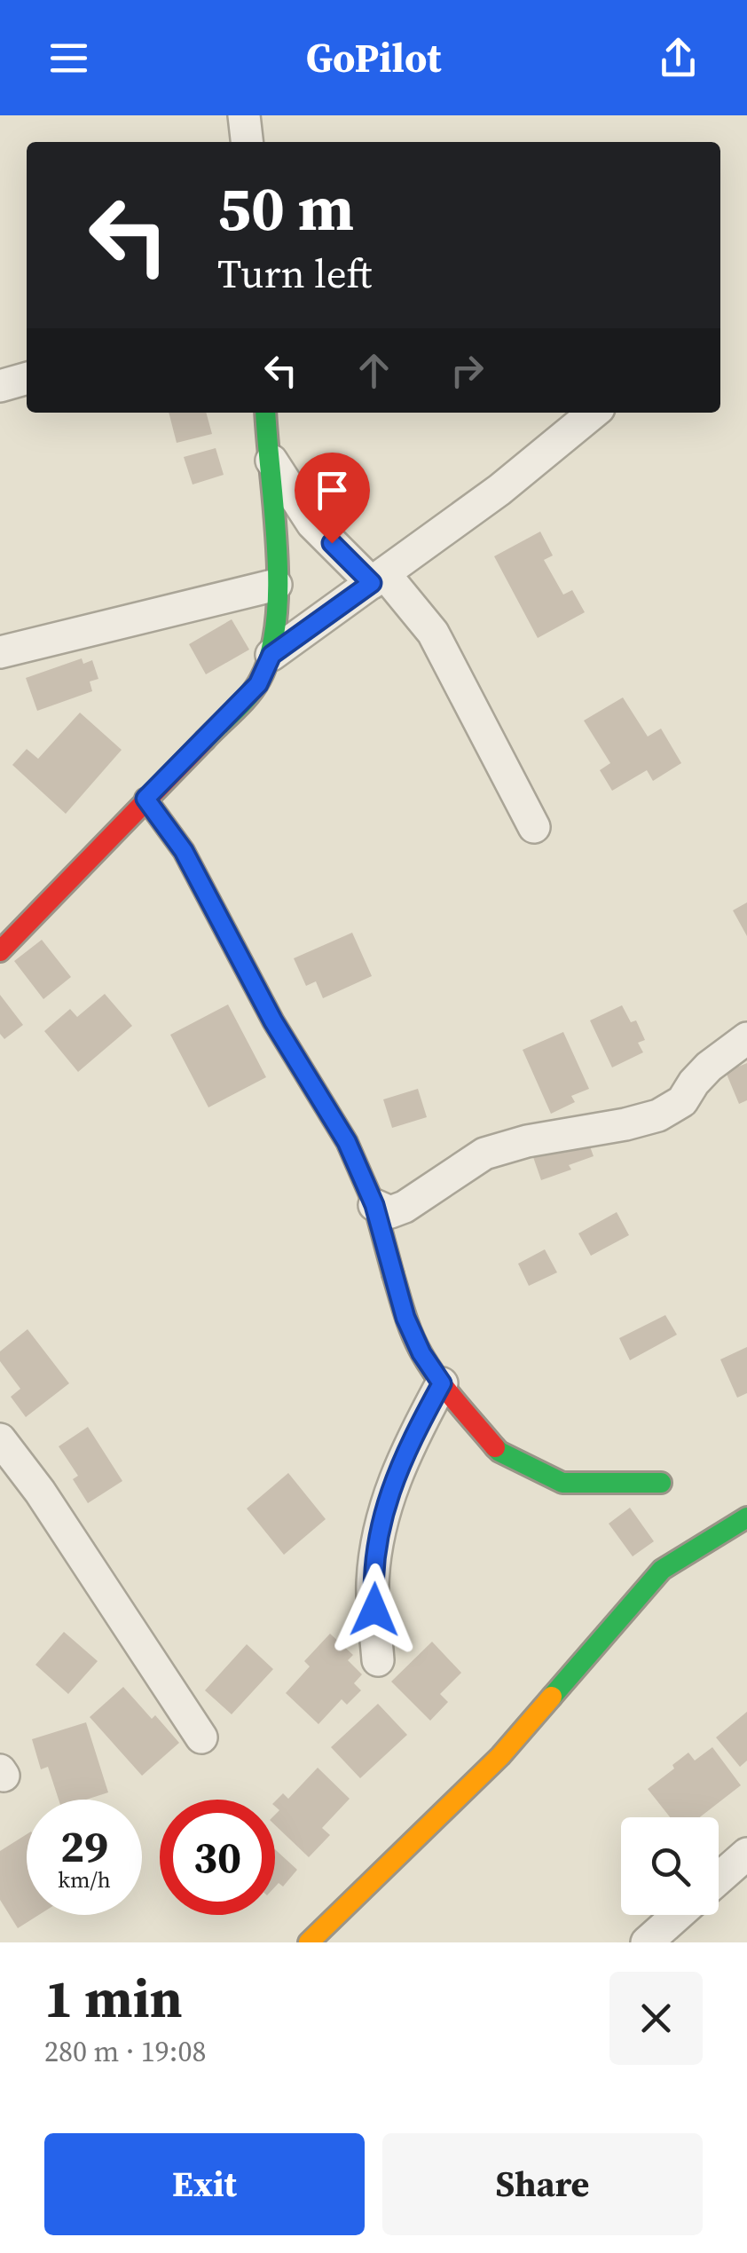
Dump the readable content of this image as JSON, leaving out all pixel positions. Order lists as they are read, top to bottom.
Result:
{
  "page": {
    "header": "GoPilot",
    "turn": ["50 m", "Turn left"],
    "speed": "29 km/h",
    "limit": "30",
    "heading": ["1 min", "280 m · 19:08"],
    "buttons": ["Exit", "Share"]
  }
}
